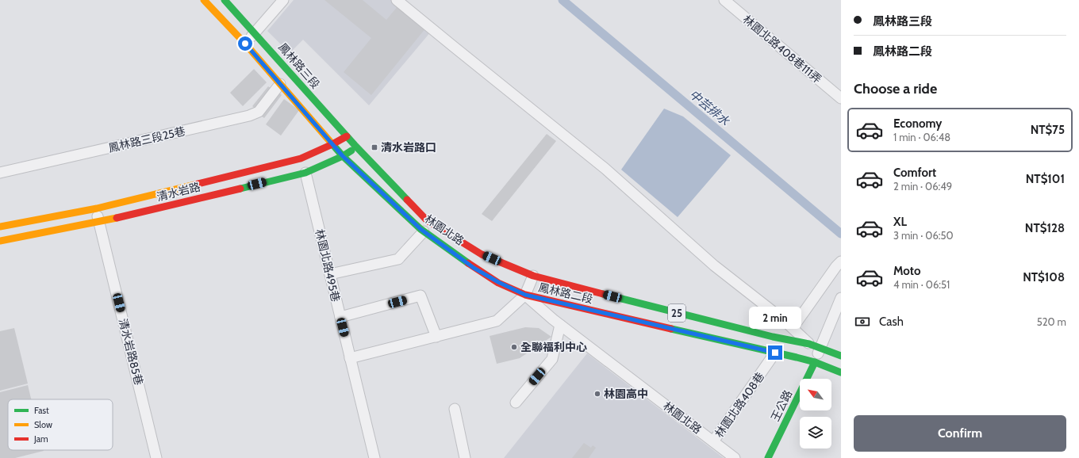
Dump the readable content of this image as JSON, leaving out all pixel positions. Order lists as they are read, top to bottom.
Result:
{
  "streets": {
    "main road": [
      "鳳林路三段",
      "清水岩路",
      "林園北路",
      "鳳林路二段",
      "25",
      "王公路"
    ],
    "street": [
      "林園北路408巷111弄",
      "鳳林路三段25巷",
      "林園北路495巷",
      "清水岩路85巷",
      "林園北路408巷"
    ]
  },
  "crossings": [
    ["鳳林路三段", "清水岩路"],
    ["鳳林路三段", "林園北路"],
    ["鳳林路三段25巷", "25"],
    ["清水岩路", "林園北路"],
    ["清水岩路", "林園北路495巷"],
    ["清水岩路", "25"],
    ["清水岩路", "清水岩路85巷"],
    ["林園北路", "鳳林路二段"],
    ["林園北路", "25"],
    ["林園北路", "林園北路408巷"],
    ["鳳林路二段", "林園北路408巷"],
    ["鳳林路二段", "王公路"]
  ],
  "water": ["中芸排水"],
  "places": {
    "transit": ["清水岩路口"],
    "other": ["全聯福利中心", "林園高中"]
  },
  "legend": ["Fast", "Slow", "Jam"],
  "north": "top left",
  "page": {
    "banner": ["鳳林路三段", "鳳林路二段"],
    "heading": "Choose a ride",
    "list": [
      {
        "name": "Economy",
        "note": "1 min · 06:48",
        "value": "NT$75"
      },
      {
        "name": "Comfort",
        "note": "2 min · 06:49",
        "value": "NT$101"
      },
      {
        "name": "XL",
        "note": "3 min · 06:50",
        "value": "NT$128"
      },
      {
        "name": "Moto",
        "note": "4 min · 06:51",
        "value": "NT$108"
      }
    ],
    "pay": ["Cash", "520 m"],
    "bubble": "2 min",
    "buttons": "Confirm"
  }
}
